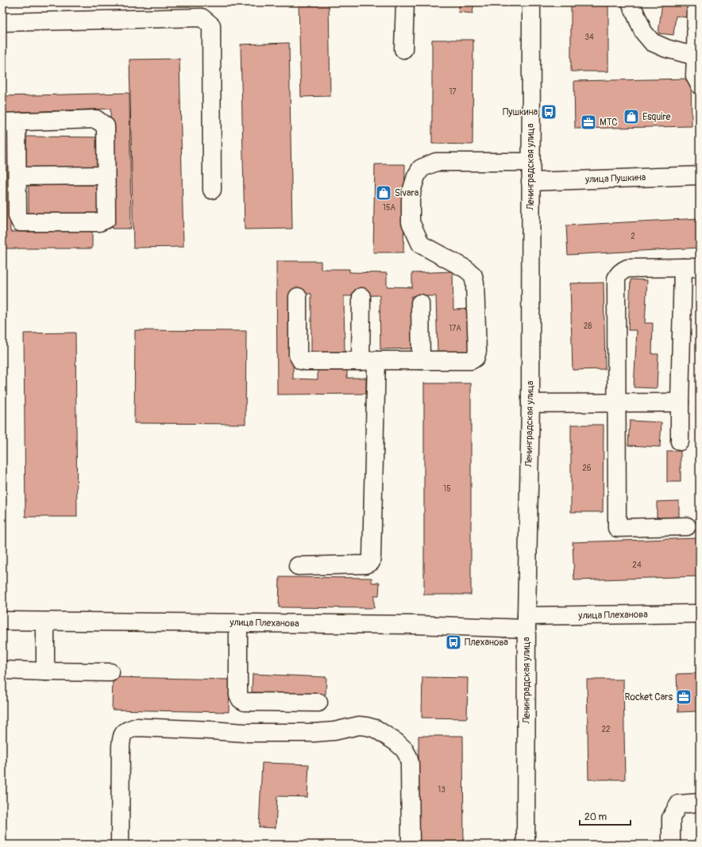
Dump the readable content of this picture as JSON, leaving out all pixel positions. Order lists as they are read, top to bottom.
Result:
{
  "streets": {
    "main road": ["Ленинградская улица", "улица Пушкина", "улица Плеханова"]
  },
  "crossings": [
    ["Ленинградская улица", "улица Пушкина"],
    ["Ленинградская улица", "улица Плеханова"]
  ],
  "places": {
    "bus stop": ["Пушкина", "Плеханова"],
    "shop": ["Esquire", "Sivara"],
    "office": ["МТС", "Rocket Cars"]
  },
  "house_numbers": [
    "34",
    "17",
    "15А",
    "2",
    "28",
    "17А",
    "26",
    "15",
    "24",
    "22",
    "13"
  ],
  "scale_bar": "20 m"
}
